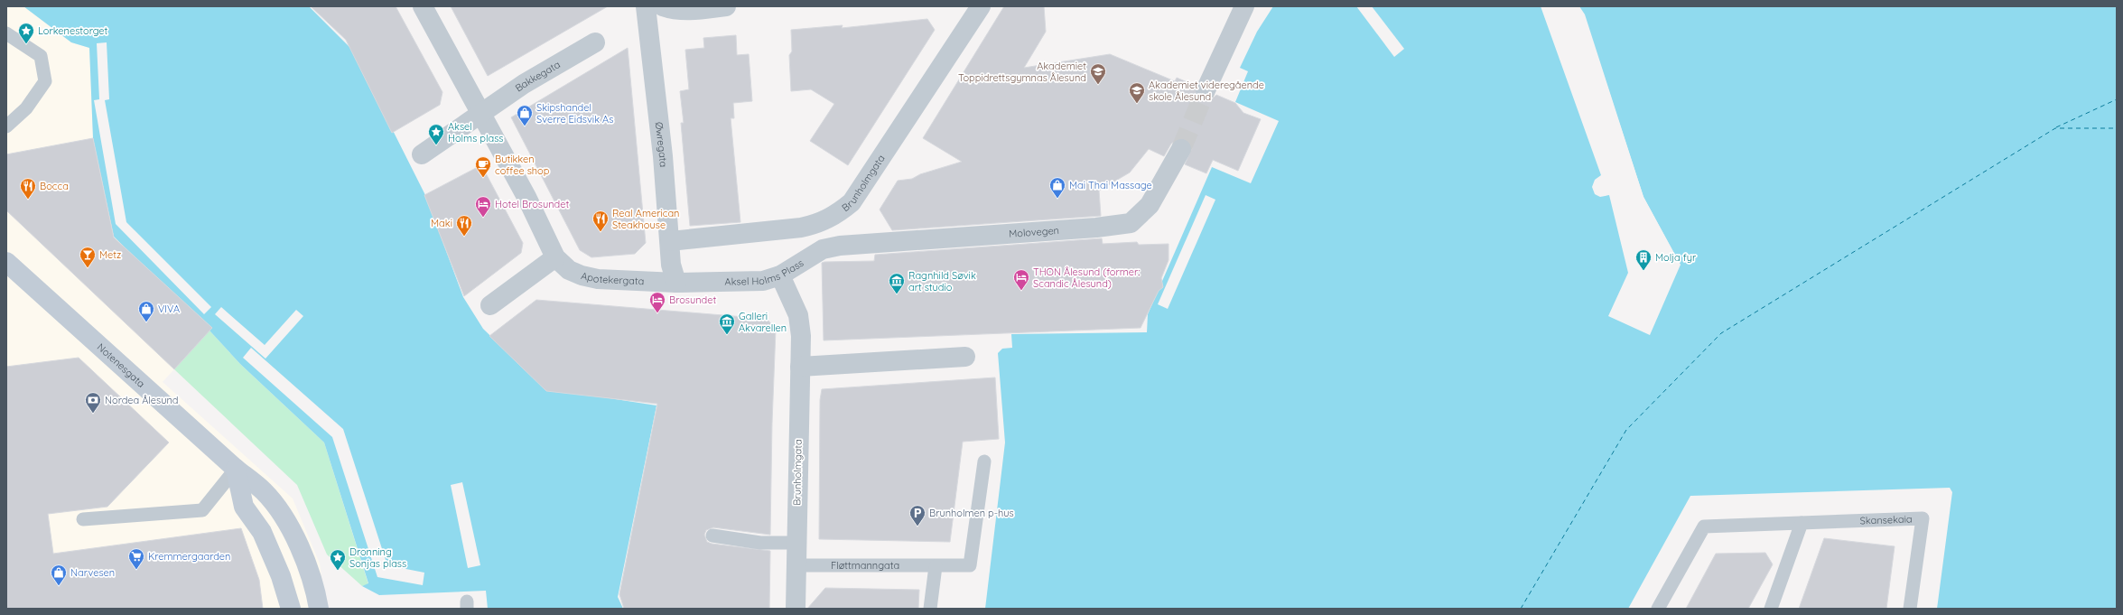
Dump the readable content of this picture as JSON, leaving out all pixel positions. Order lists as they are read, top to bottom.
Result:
{
  "streets": {
    "street": [
      "Bakkegata",
      "Øwregata",
      "Brunholmgata",
      "Molovegen",
      "Aksel Holms Plass",
      "Apotekergata",
      "Notenesgata"
    ],
    "lane": ["Skansekaia", "Fløttmanngata"]
  },
  "crossings": [
    ["Bakkegata", "Apotekergata"],
    ["Øwregata", "Brunholmgata"],
    ["Øwregata", "Aksel Holms Plass"],
    ["Øwregata", "Apotekergata"],
    ["Brunholmgata", "Aksel Holms Plass"],
    ["Brunholmgata", "Fløttmanngata"],
    ["Molovegen", "Aksel Holms Plass"],
    ["Aksel Holms Plass", "Apotekergata"]
  ],
  "places": {
    "place": ["Lorkenestorget", "Aksel Holms plass", "Dronning Sonjas plass"],
    "school or university": ["Akademiet Toppidrettsgymnas Ålesund", "Akademiet videregående skole Ålesund"],
    "shop": [
      "Skipshandel Sverre Eidsvik As",
      "Mai Thai Massage",
      "VIVA",
      "Narvesen"
    ],
    "cafe": ["Butikken coffee shop"],
    "restaurant": ["Bocca", "Real American Steakhouse", "Maki"],
    "hotel": ["Hotel Brosundet", "THON Ålesund (former: Scandic Ålesund)", "Brosundet"],
    "bar": ["Metz"],
    "building": ["Molja fyr"],
    "museum": ["Ragnhild Søvik art studio", "Galleri Akvarellen"],
    "bank": ["Nordea Ålesund"],
    "parking": ["Brunholmen p-hus"],
    "supermarket": ["Kremmergaarden"]
  }
}
